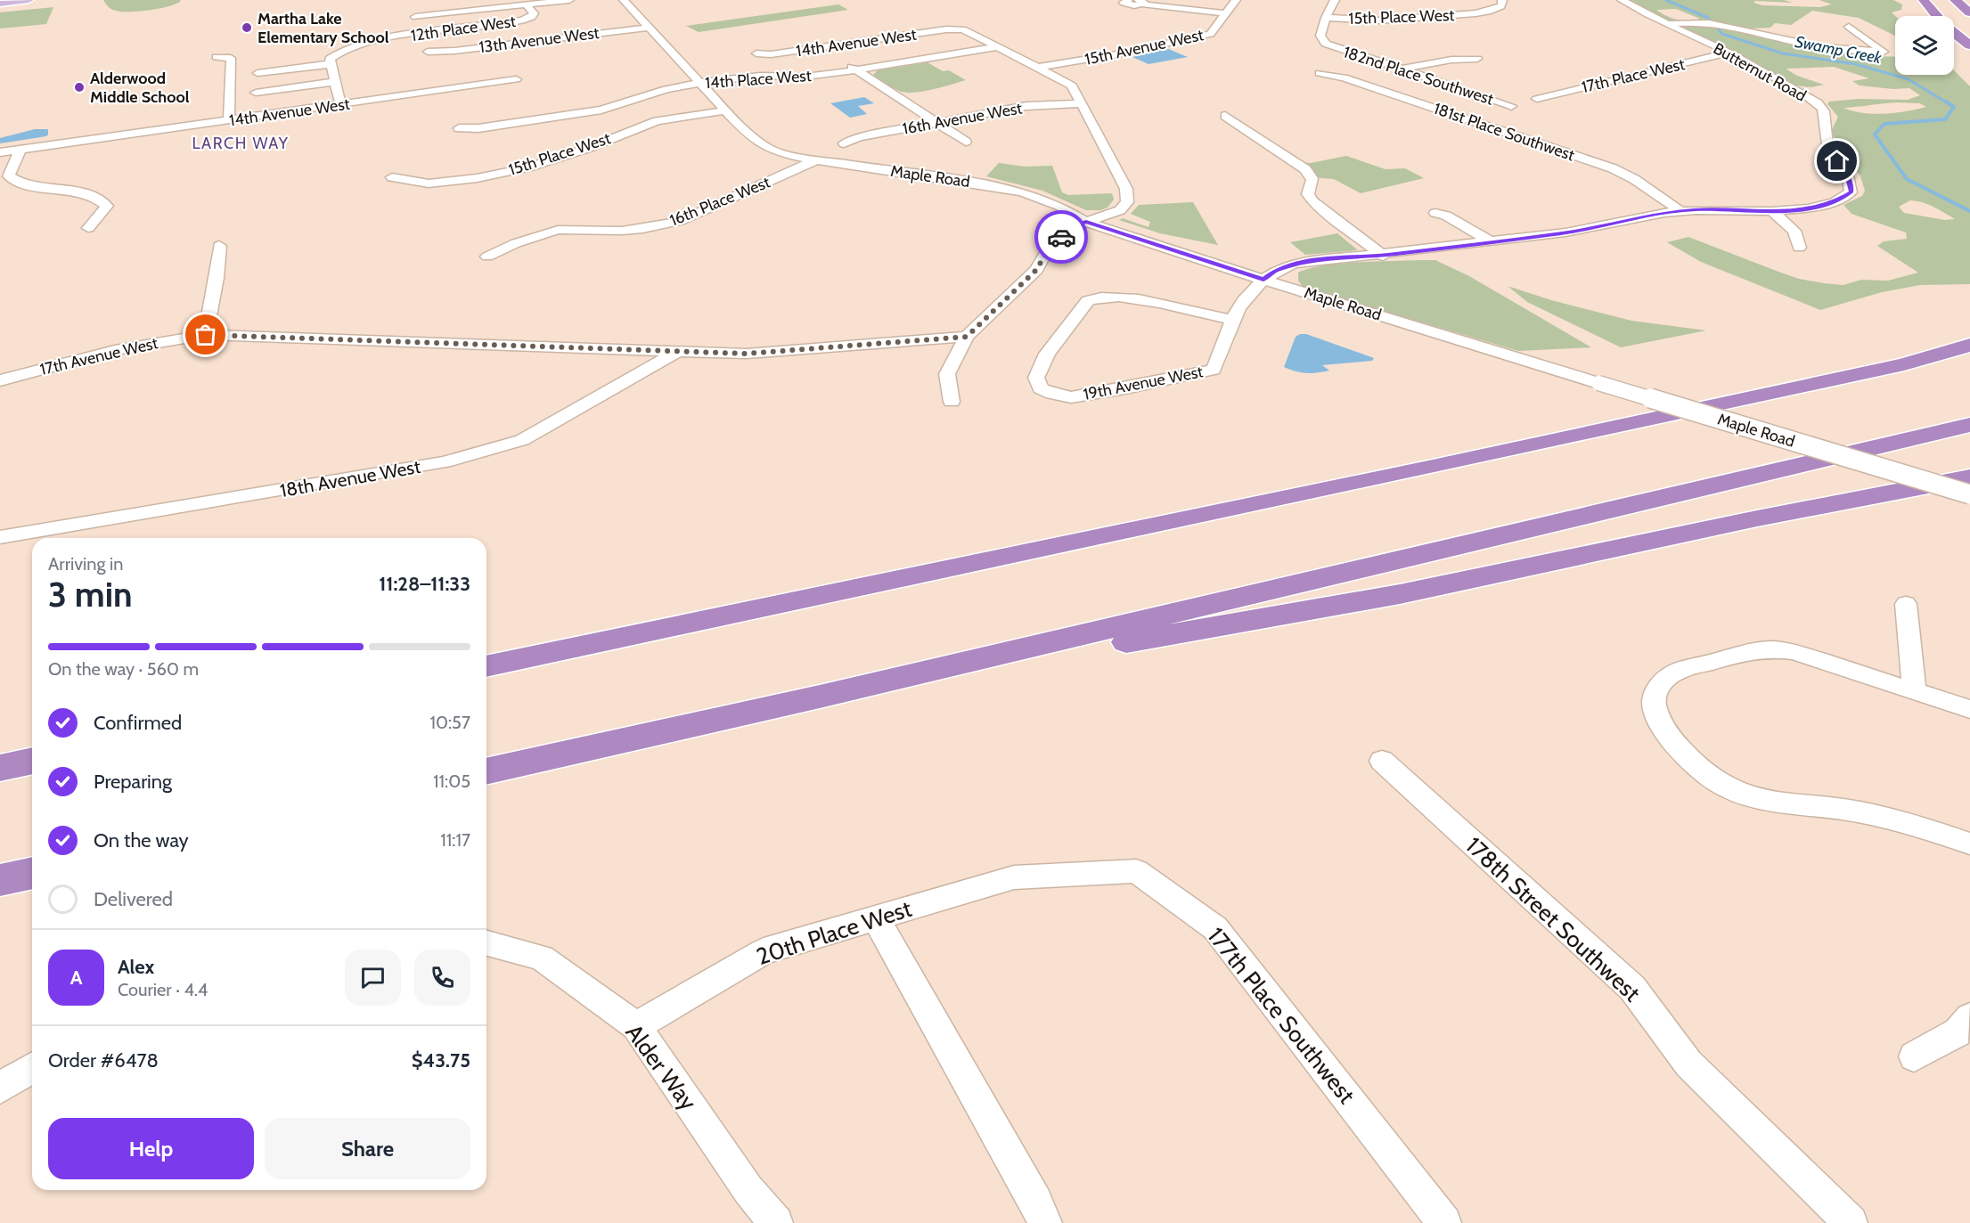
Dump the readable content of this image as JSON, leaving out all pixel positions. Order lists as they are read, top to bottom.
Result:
{
  "streets": {
    "street": [
      "15th Place West",
      "12th Place West",
      "13th Avenue West",
      "14th Avenue West",
      "15th Avenue West",
      "Butternut Road",
      "182nd Place Southwest",
      "17th Place West",
      "14th Place West",
      "16th Avenue West",
      "181st Place Southwest",
      "Maple Road",
      "16th Place West",
      "17th Avenue West",
      "19th Avenue West",
      "18th Avenue West",
      "178th Street Southwest",
      "20th Place West",
      "177th Place Southwest",
      "Alder Way"
    ]
  },
  "crossings": [
    ["15th Place West", "182nd Place Southwest"],
    ["15th Place West", "Maple Road"],
    ["14th Avenue West", "14th Place West"],
    ["Butternut Road", "17th Place West"],
    ["Butternut Road", "181st Place Southwest"],
    ["Butternut Road", "Maple Road"],
    ["Butternut Road", "19th Avenue West"],
    ["Maple Road", "16th Place West"],
    ["Maple Road", "19th Avenue West"],
    ["17th Avenue West", "18th Avenue West"],
    ["20th Place West", "177th Place Southwest"],
    ["20th Place West", "Alder Way"]
  ],
  "districts": ["LARCH WAY"],
  "water": ["Swamp Creek"],
  "places": ["Martha Lake Elementary School", "Alderwood Middle School"],
  "page": {
    "heading": ["3 min", "Arriving in", "11:28–11:33"],
    "panel": [
      "Alex",
      "Courier · 4.4",
      "Order #6478",
      "$43.75"
    ],
    "bar": "On the way · 560 m",
    "list": [
      ["Confirmed", "10:57"],
      ["Preparing", "11:05"],
      ["On the way", "11:17"],
      "Delivered"
    ],
    "round": "A",
    "buttons": ["Help", "Share"]
  }
}
